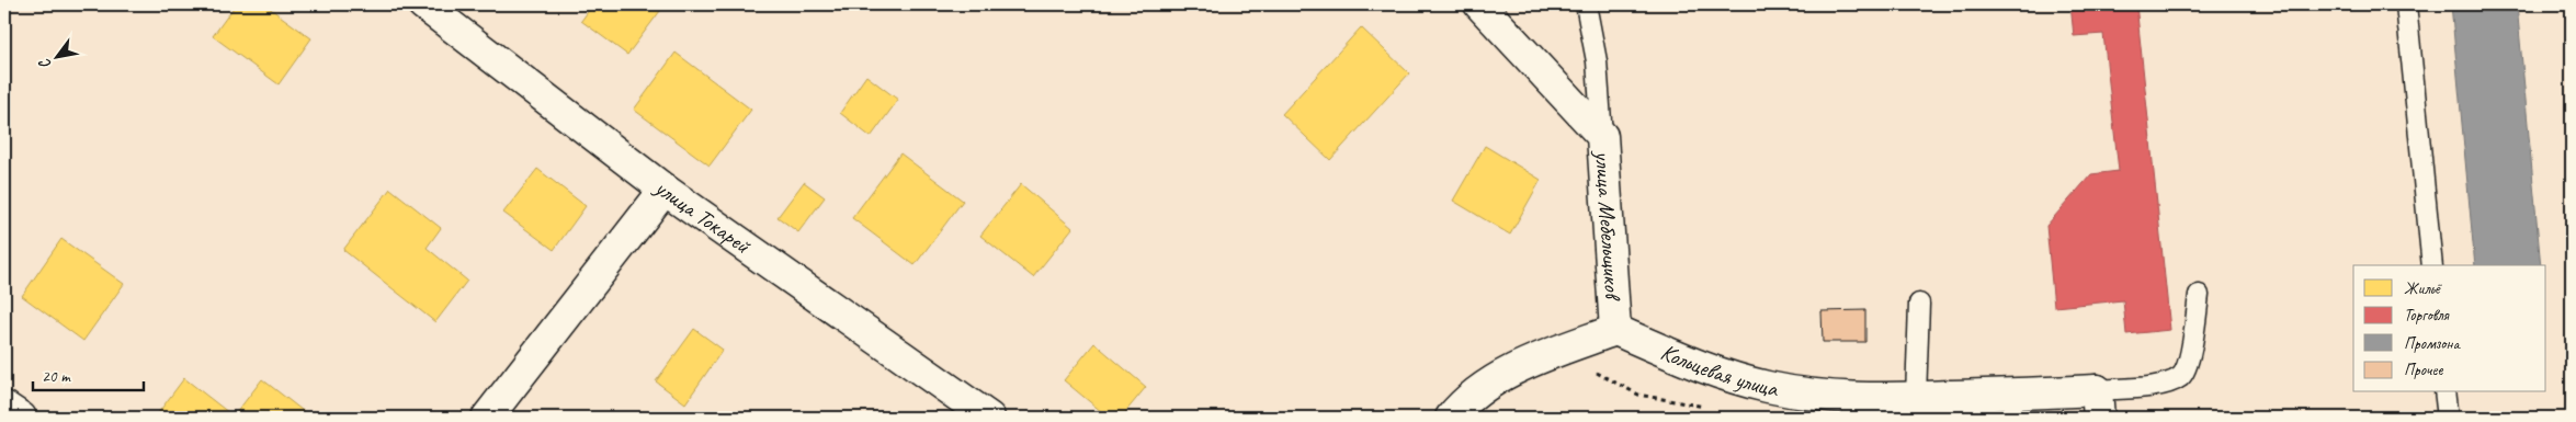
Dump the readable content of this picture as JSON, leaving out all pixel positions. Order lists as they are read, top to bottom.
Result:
{
  "streets": {
    "street": ["улица Токарей", "улица Мебельщиков", "Кольцевая улица"]
  },
  "crossings": [
    ["улица Мебельщиков", "Кольцевая улица"]
  ],
  "legend": [
    "Жильё",
    "Торговля",
    "Промзона",
    "Прочее"
  ],
  "scale_bar": "20 m",
  "north": "bottom left"
}
